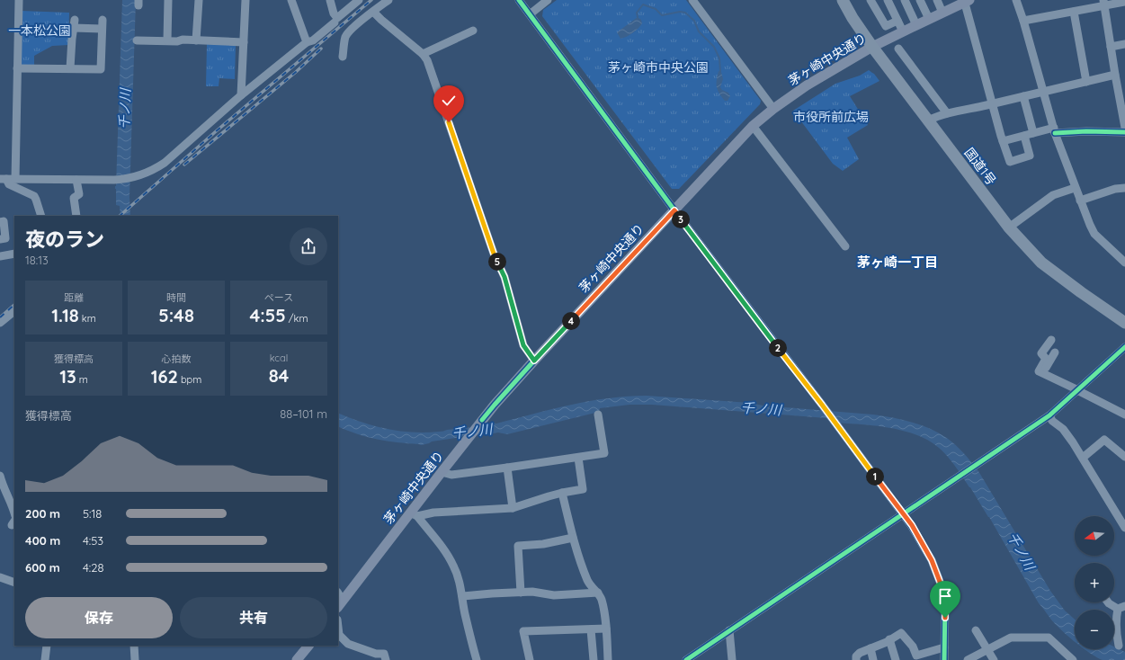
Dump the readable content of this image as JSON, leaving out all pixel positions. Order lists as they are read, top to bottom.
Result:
{
  "streets": {
    "highway": ["国道1号"],
    "main road": ["茅ヶ崎中央通り"]
  },
  "crossings": [
    ["茅ヶ崎中央通り", "国道1号"]
  ],
  "districts": ["茅ヶ崎一丁目"],
  "water": ["千ノ川"],
  "parks": ["一本松公園", "茅ヶ崎市中央公園", "市役所前広場"],
  "north": "left",
  "page": {
    "pins": [
      "3",
      "5",
      "4",
      "2",
      "1"
    ],
    "heading": ["夜のラン", "18:13"],
    "stats": [
      ["距離", "1.18 km"],
      ["時間", "5:48"],
      ["ペース", "4:55 /km"],
      ["獲得標高", "13 m"],
      ["心拍数", "162 bpm"],
      ["kcal", "84"]
    ],
    "chart": ["獲得標高", "88–101 m"],
    "list": [
      {
        "name": "200 m",
        "note": "5:18"
      },
      {
        "name": "400 m",
        "note": "4:53"
      },
      {
        "name": "600 m",
        "note": "4:28"
      }
    ],
    "map_buttons": ["+", "−"],
    "buttons": ["保存", "共有"]
  }
}
